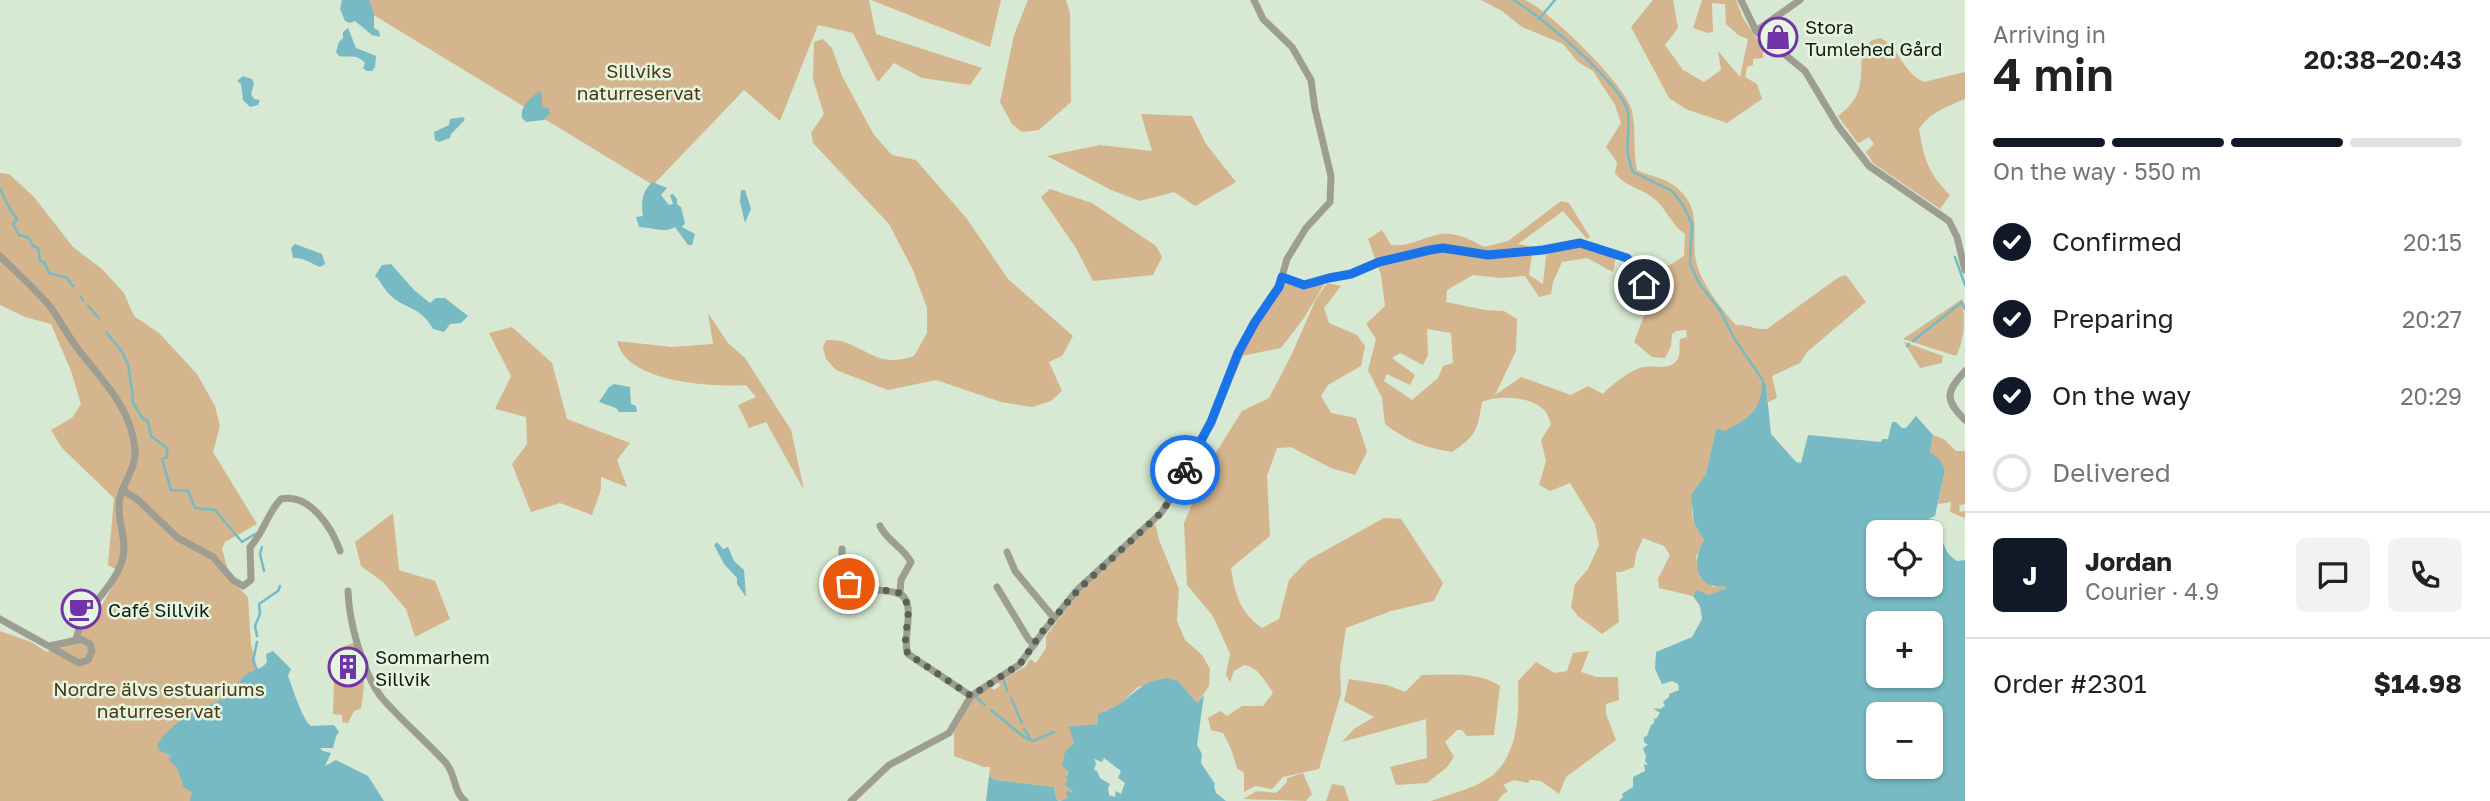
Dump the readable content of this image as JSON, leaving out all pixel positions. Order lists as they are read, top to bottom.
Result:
{
  "parks": ["Sillviks naturreservat", "Nordre älvs estuariums naturreservat"],
  "places": {
    "shop": ["Stora Tumlehed Gård"],
    "cafe": ["Café Sillvik"],
    "building": ["Sommarhem Sillvik"]
  },
  "page": {
    "heading": ["4 min", "Arriving in", "20:38–20:43"],
    "panel": [
      "Jordan",
      "Courier · 4.9",
      "Order #2301",
      "$14.98"
    ],
    "bar": "On the way · 550 m",
    "list": [
      ["Confirmed", "20:15"],
      ["Preparing", "20:27"],
      ["On the way", "20:29"],
      "Delivered"
    ],
    "map_buttons": ["+", "−"],
    "round": "J"
  }
}
